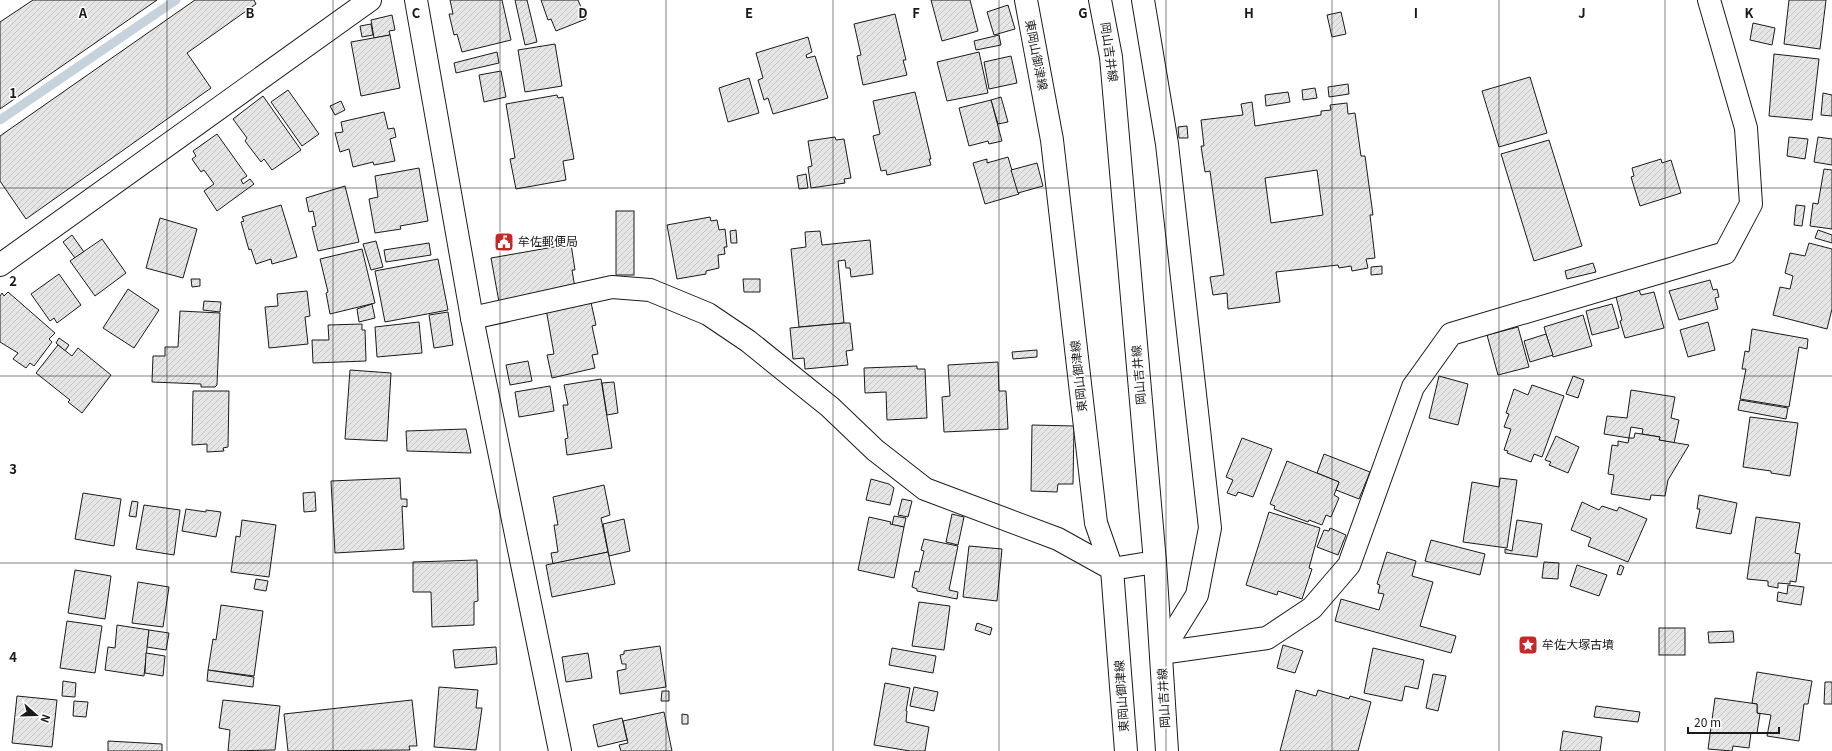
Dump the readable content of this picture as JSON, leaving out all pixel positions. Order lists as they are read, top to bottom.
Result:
{
  "streets": {
    "street": ["岡山吉井線", "東岡山御津線"]
  },
  "places": {
    "public building": ["牟佐郵便局"],
    "place": ["牟佐大塚古墳"]
  },
  "scale_bar": "20 m",
  "north": "right",
  "grid": {
    "columns": [
      "A",
      "B",
      "C",
      "D",
      "E",
      "F",
      "G",
      "H",
      "I",
      "J",
      "K"
    ],
    "rows": [
      "1",
      "2",
      "3",
      "4"
    ]
  }
}
